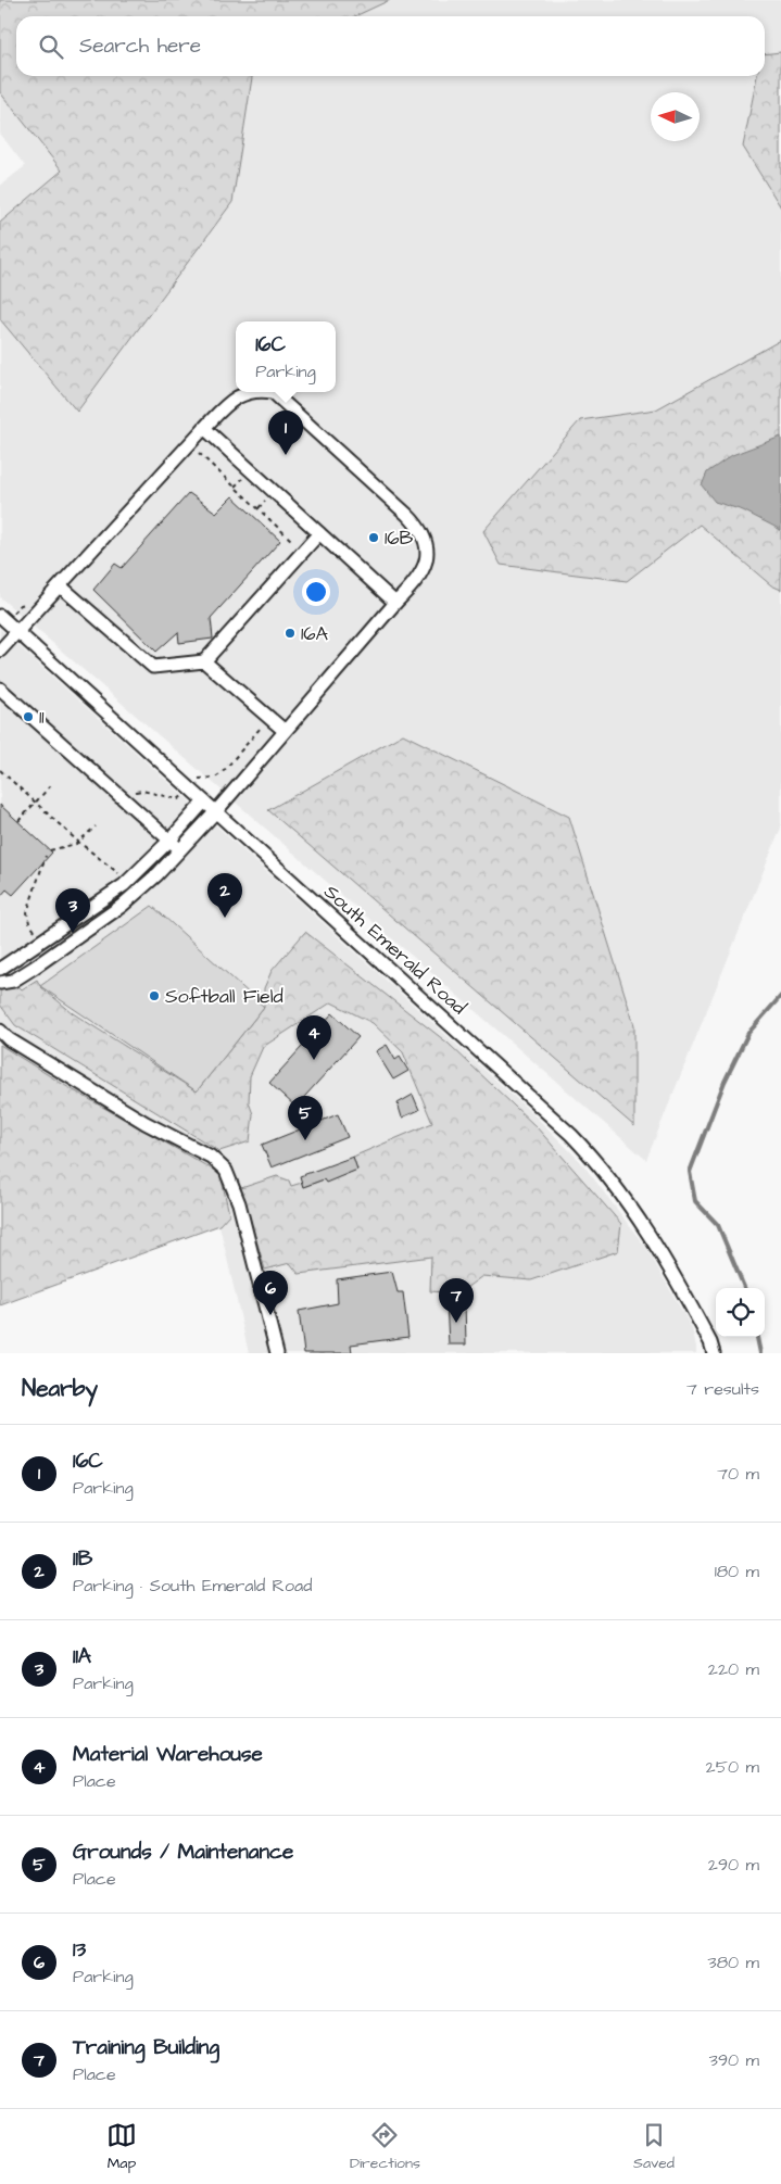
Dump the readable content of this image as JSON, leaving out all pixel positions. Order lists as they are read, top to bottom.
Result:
{
  "streets": {
    "street": ["South Emerald Road"]
  },
  "places": [
    "16B",
    "16A",
    "11",
    "Softball Field"
  ],
  "north": "left",
  "page": {
    "search": "Search here",
    "popup": ["16C", "Parking"],
    "pins": [
      "1",
      "2",
      "3",
      "4",
      "5",
      "6",
      "7"
    ],
    "heading": ["Nearby", "7 results"],
    "list": [
      {
        "mark": "1",
        "name": "16C",
        "note": "Parking",
        "value": "70 m"
      },
      {
        "mark": "2",
        "name": "11B",
        "note": "Parking · South Emerald Road",
        "value": "180 m"
      },
      {
        "mark": "3",
        "name": "11A",
        "note": "Parking",
        "value": "220 m"
      },
      {
        "mark": "4",
        "name": "Material Warehouse",
        "note": "Place",
        "value": "250 m"
      },
      {
        "mark": "5",
        "name": "Grounds / Maintenance",
        "note": "Place",
        "value": "290 m"
      },
      {
        "mark": "6",
        "name": "13",
        "note": "Parking",
        "value": "380 m"
      },
      {
        "mark": "7",
        "name": "Training Building",
        "note": "Place",
        "value": "390 m"
      }
    ],
    "nav": ["Map", "Directions", "Saved"]
  }
}
